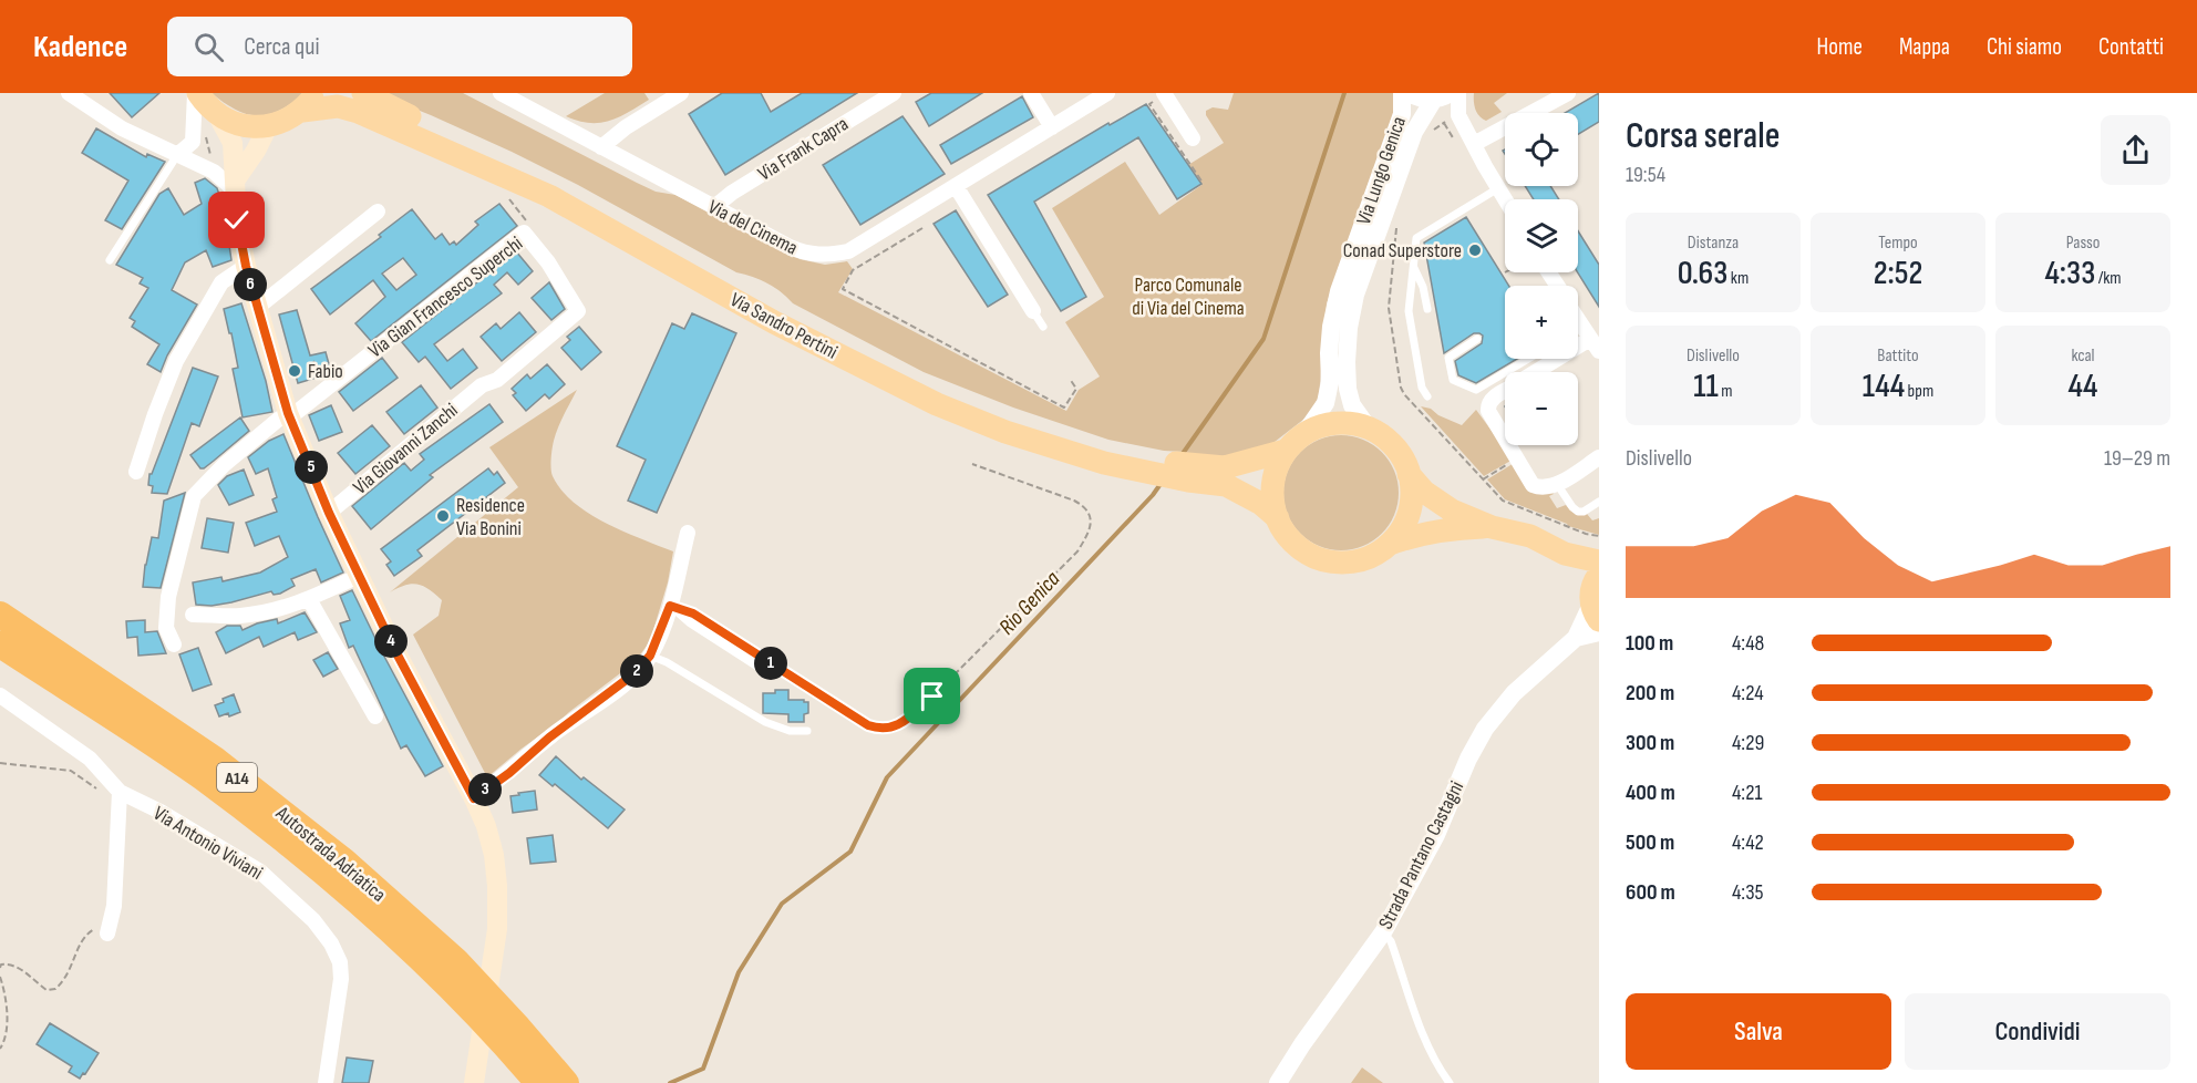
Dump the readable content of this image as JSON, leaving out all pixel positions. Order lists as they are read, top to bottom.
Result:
{
  "streets": {
    "highway": ["A14", "Autostrada Adriatica"],
    "main road": ["Via Sandro Pertini"],
    "street": [
      "Via Frank Capra",
      "Via Lungo Genica",
      "Via del Cinema",
      "Via Gian Francesco Superchi",
      "Via Giovanni Zanchi",
      "Via Antonio Viviani",
      "Strada Pantano Castagni"
    ]
  },
  "crossings": [
    ["Via Frank Capra", "Via del Cinema"],
    ["Via Lungo Genica", "Via Sandro Pertini"],
    ["Via Gian Francesco Superchi", "Via Giovanni Zanchi"]
  ],
  "water": ["Rio Genica"],
  "parks": ["Parco Comunale di Via del Cinema"],
  "places": ["Conad Superstore", "Fabio", "Residence Via Bonini"],
  "page": {
    "header": "Kadence",
    "search": "Cerca qui",
    "nav": [
      "Home",
      "Mappa",
      "Chi siamo",
      "Contatti"
    ],
    "heading": ["Corsa serale", "19:54"],
    "map_buttons": ["+", "−"],
    "stats": [
      ["Distanza", "0.63 km"],
      ["Tempo", "2:52"],
      ["Passo", "4:33 /km"],
      ["Dislivello", "11 m"],
      ["Battito", "144 bpm"],
      ["kcal", "44"]
    ],
    "pins": [
      "6",
      "5",
      "4",
      "1",
      "2",
      "3"
    ],
    "chart": ["Dislivello", "19–29 m"],
    "list": [
      {
        "name": "100 m",
        "note": "4:48"
      },
      {
        "name": "200 m",
        "note": "4:24"
      },
      {
        "name": "300 m",
        "note": "4:29"
      },
      {
        "name": "400 m",
        "note": "4:21"
      },
      {
        "name": "500 m",
        "note": "4:42"
      },
      {
        "name": "600 m",
        "note": "4:35"
      }
    ],
    "buttons": ["Salva", "Condividi"]
  }
}
